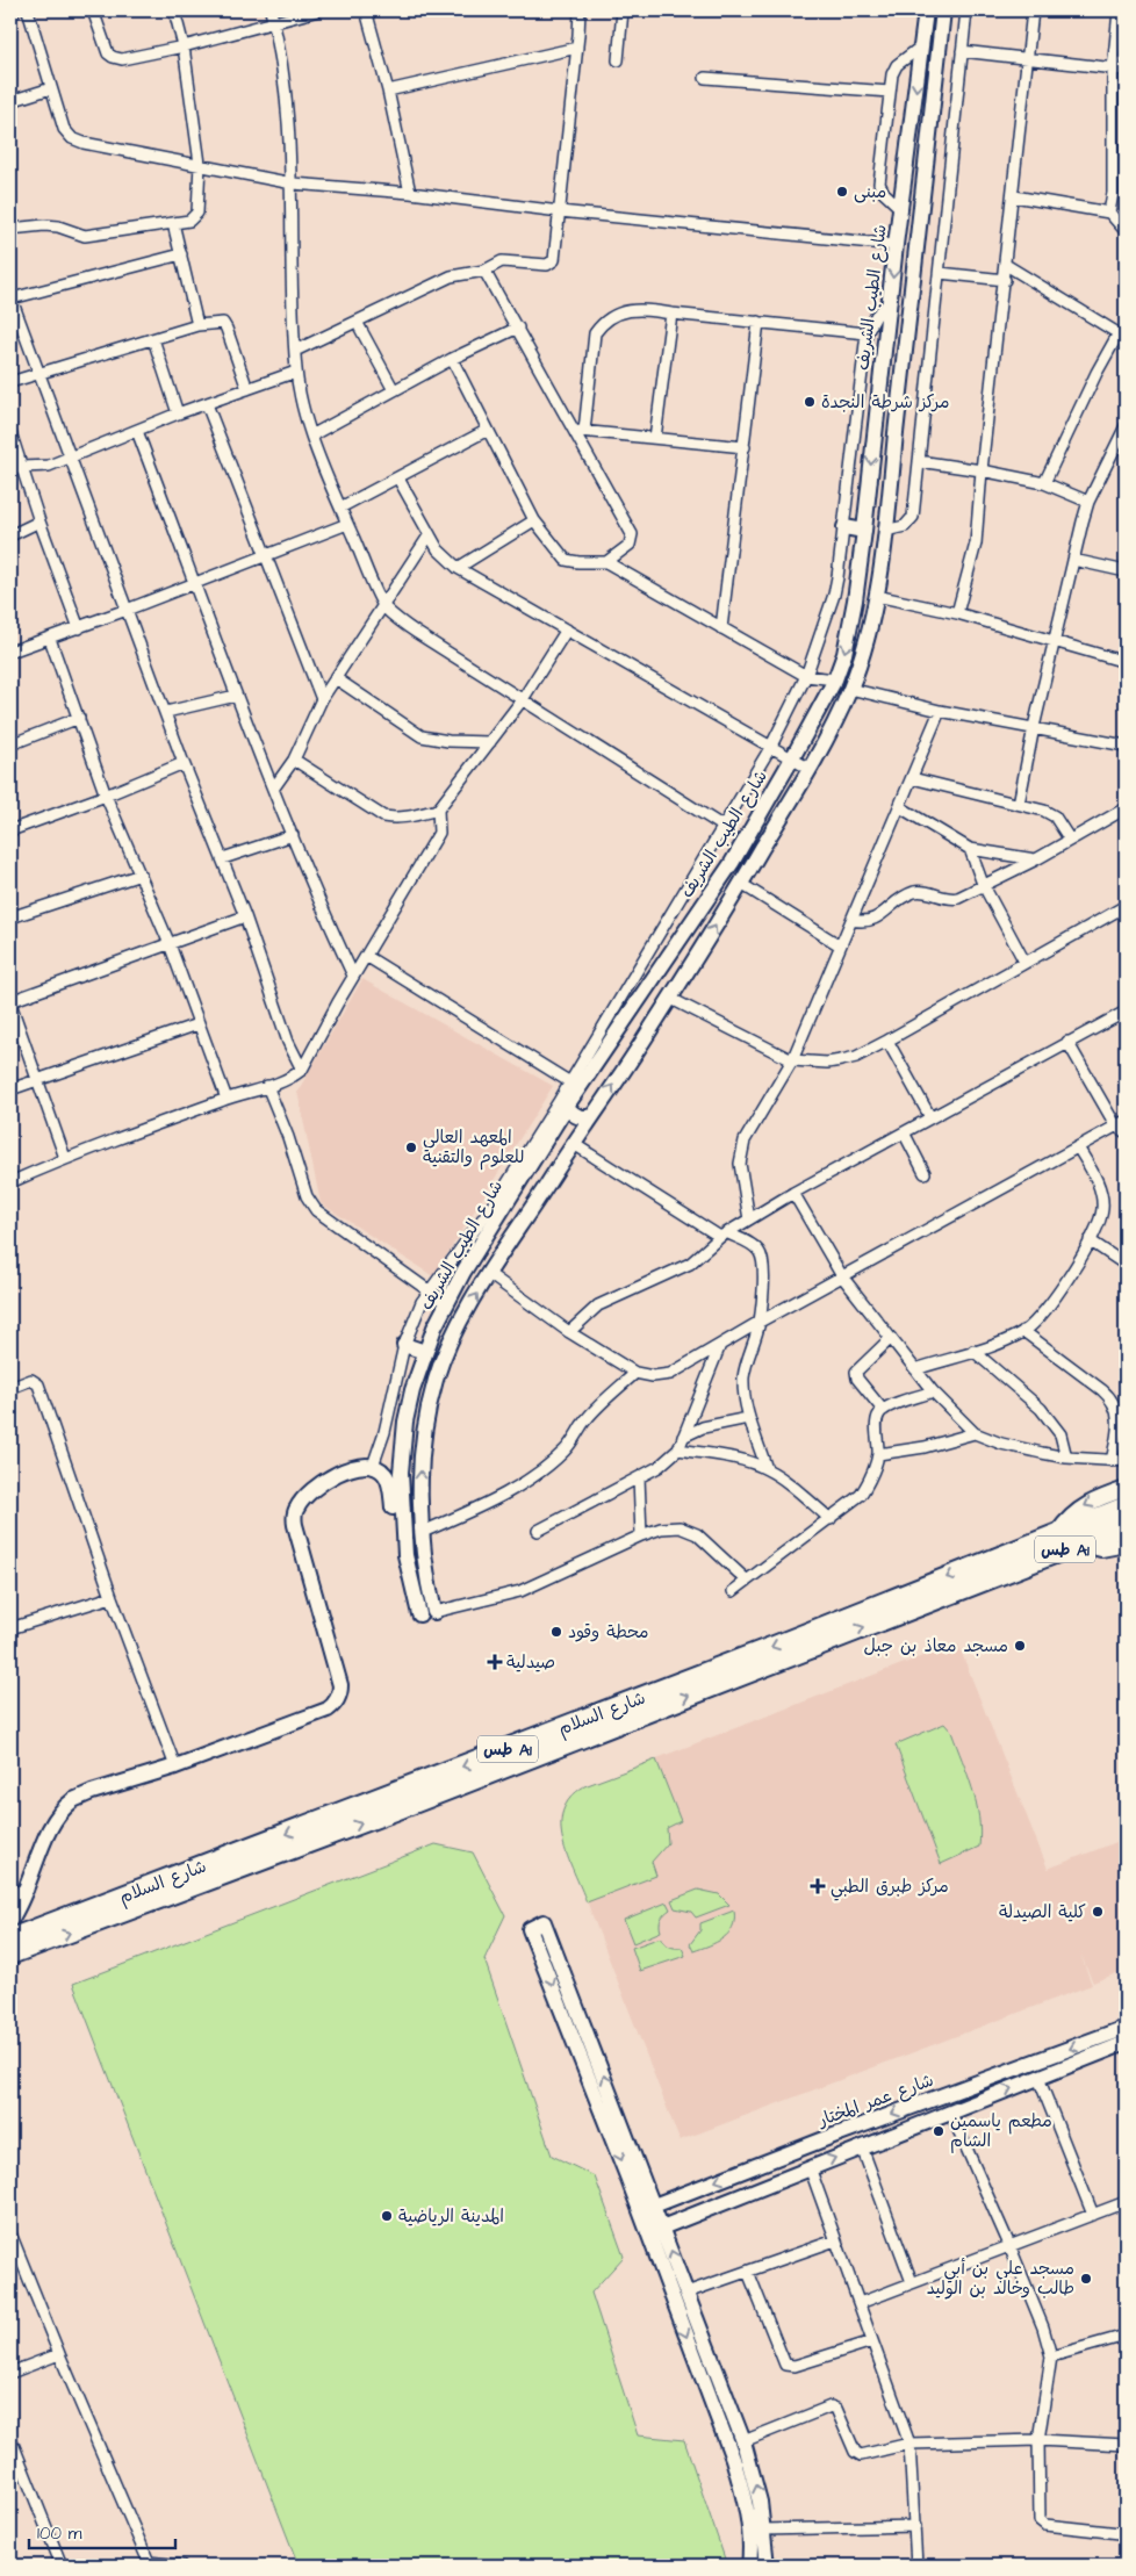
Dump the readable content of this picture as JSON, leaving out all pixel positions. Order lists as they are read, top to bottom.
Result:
{
  "streets": {
    "highway": ["طس A1", "شارع السلام"],
    "main road": ["شارع الطيب الشريف", "شارع عمر المختار"]
  },
  "places": {
    "other": [
      "مبنى",
      "مركز شرطة النجدة",
      "المعهد العالي للعلوم والتقنية",
      "محطة وقود",
      "مسجد معاذ بن جبل",
      "كلية الصيدلة",
      "مطعم ياسمين الشام",
      "المدينة الرياضية",
      "مسجد علي بن أبي طالب وخالد بن الوليد"
    ],
    "health": ["صيدلية", "مركز طبرق الطبي"]
  },
  "scale_bar": "100 m"
}
